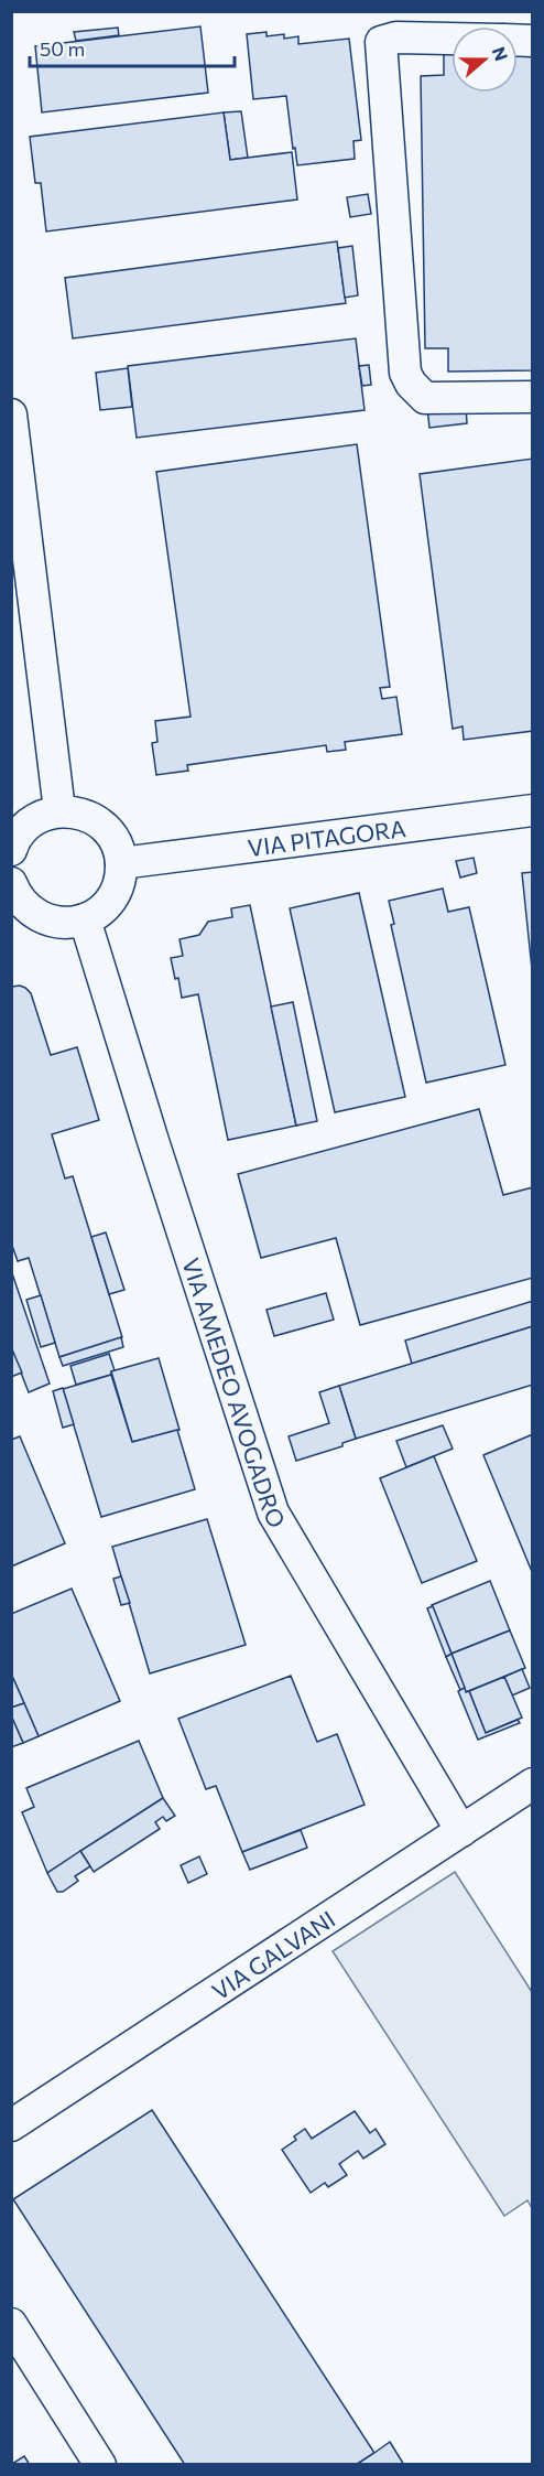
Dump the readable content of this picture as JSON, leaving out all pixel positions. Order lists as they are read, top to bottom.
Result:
{
  "streets": {
    "street": ["VIA PITAGORA", "VIA AMEDEO AVOGADRO", "VIA GALVANI"]
  },
  "crossings": [
    ["VIA AMEDEO AVOGADRO", "VIA GALVANI"]
  ],
  "scale_bar": "50 m",
  "north": "right"
}
